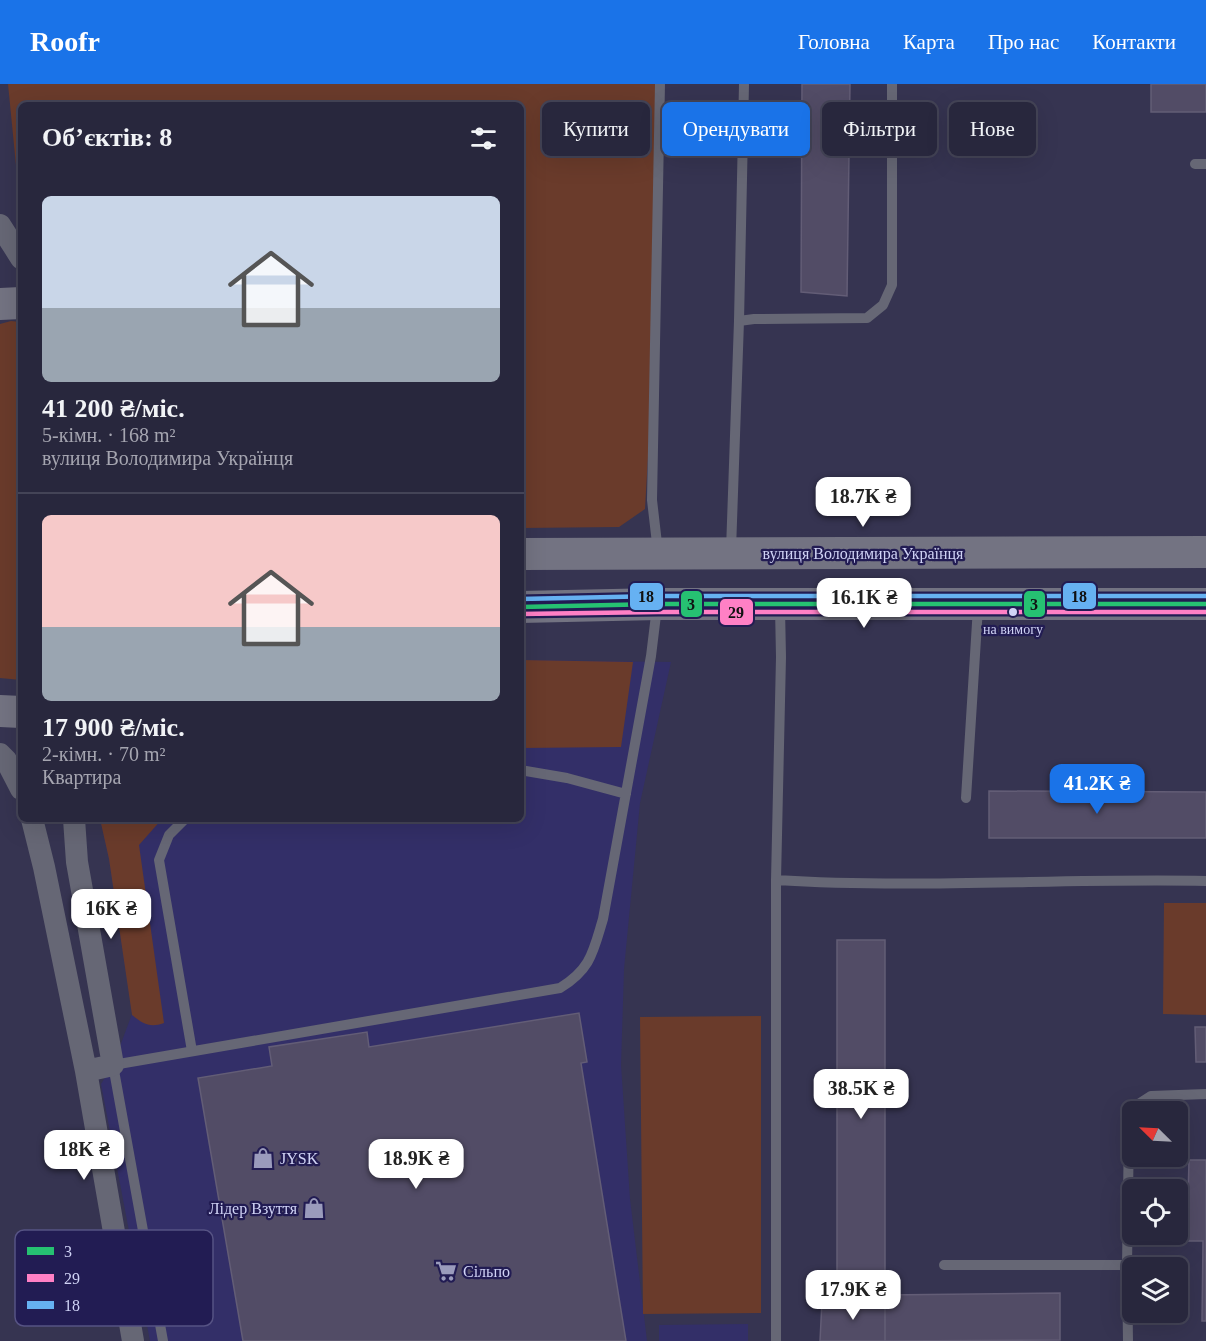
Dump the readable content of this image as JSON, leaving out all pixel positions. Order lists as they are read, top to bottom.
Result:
{
  "streets": {
    "street": ["вулиця Володимира Українця"]
  },
  "places": {
    "other": ["на вимогу"],
    "shop": ["JYSK", "Лідер Взуття"],
    "supermarket": ["Сільпо"]
  },
  "lines": ["transit line 18", "transit line 3", "transit line 29"],
  "legend": ["3", "29", "18"],
  "north": "top left",
  "page": {
    "header": "Roofr",
    "nav": [
      "Головна",
      "Карта",
      "Про нас",
      "Контакти"
    ],
    "chip": [
      "Купити",
      "Орендувати",
      "Фільтри",
      "Нове"
    ],
    "heading": "Об’єктів: 8",
    "list": [
      {
        "name": "41 200 ₴/міс.",
        "note": "5-кімн. · 168 m² · вулиця Володимира Українця"
      },
      {
        "name": "17 900 ₴/міс.",
        "note": "2-кімн. · 70 m² · Квартира"
      }
    ],
    "price": [
      "18.7K ₴",
      "16.1K ₴",
      "41.2K ₴",
      "16K ₴",
      "38.5K ₴",
      "18K ₴",
      "18.9K ₴",
      "17.9K ₴"
    ]
  }
}
